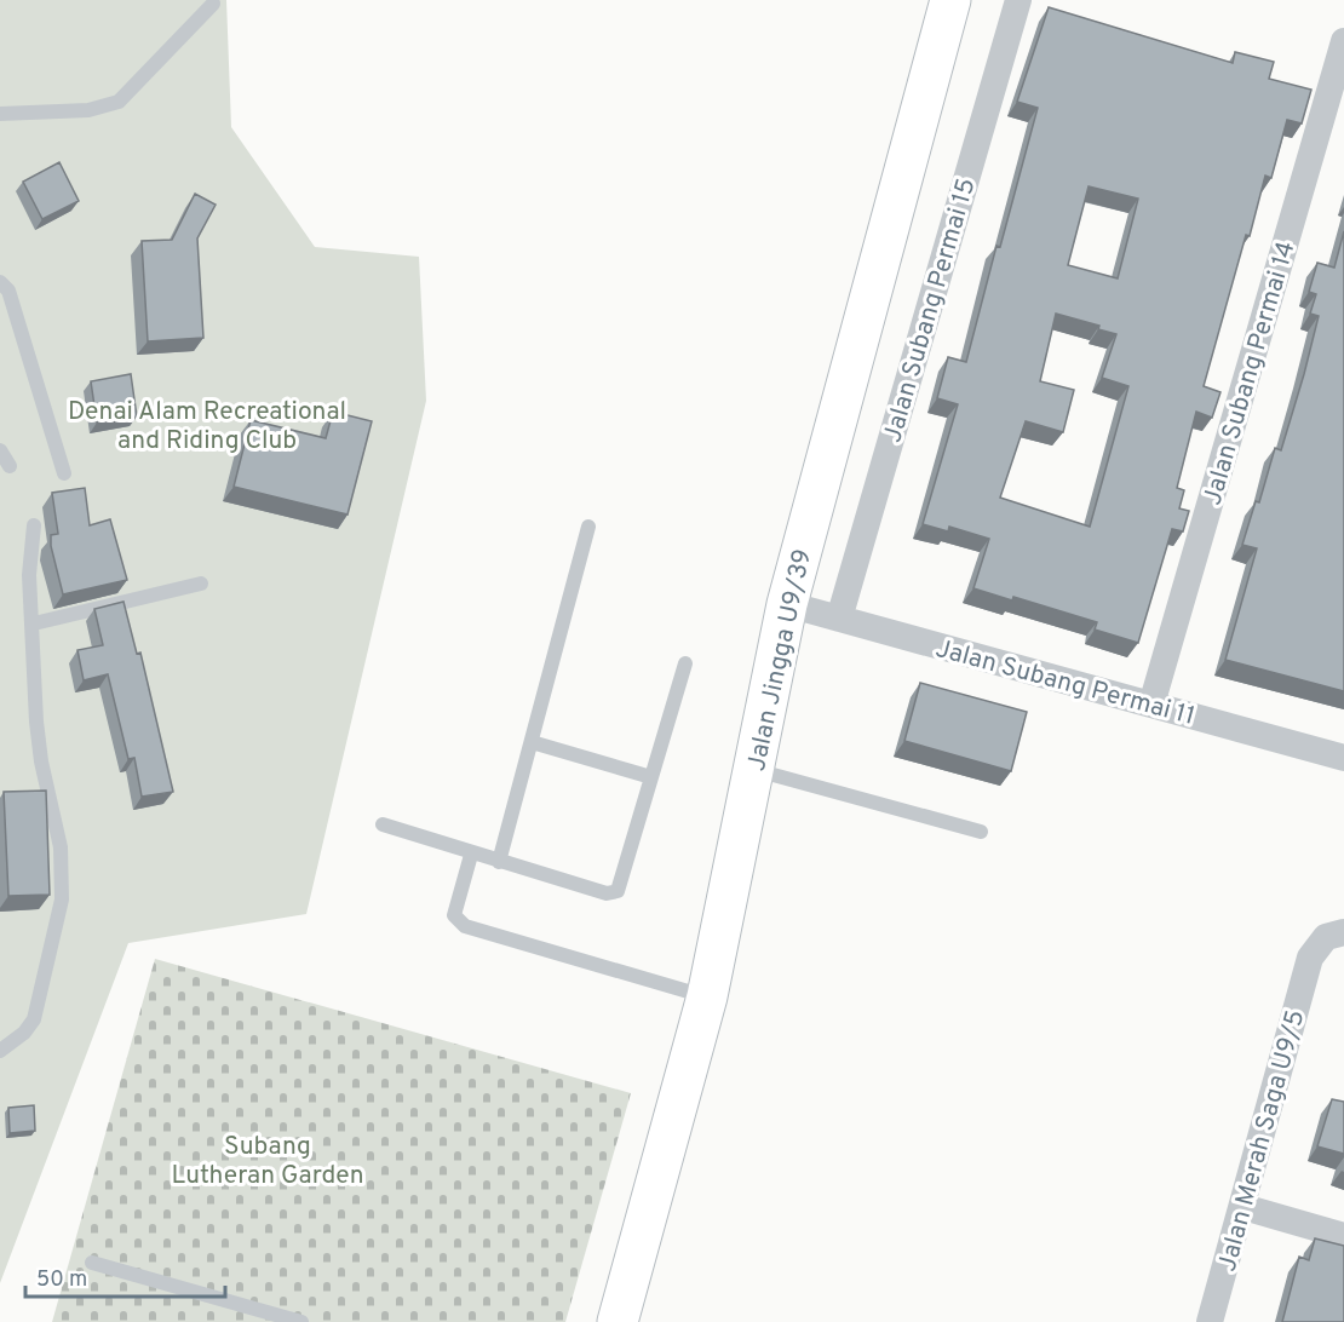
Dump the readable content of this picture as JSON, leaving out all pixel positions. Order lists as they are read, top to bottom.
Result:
{
  "streets": {
    "street": [
      "Jalan Subang Permai 15",
      "Jalan Subang Permai 14",
      "Jalan Jingga U9/39",
      "Jalan Subang Permai 11",
      "Jalan Merah Saga U9/5"
    ]
  },
  "crossings": [
    ["Jalan Subang Permai 15", "Jalan Subang Permai 11"],
    ["Jalan Subang Permai 14", "Jalan Subang Permai 11"],
    ["Jalan Jingga U9/39", "Jalan Subang Permai 11"]
  ],
  "parks": ["Denai Alam Recreational and Riding Club", "Subang Lutheran Garden"],
  "scale_bar": "50 m"
}
